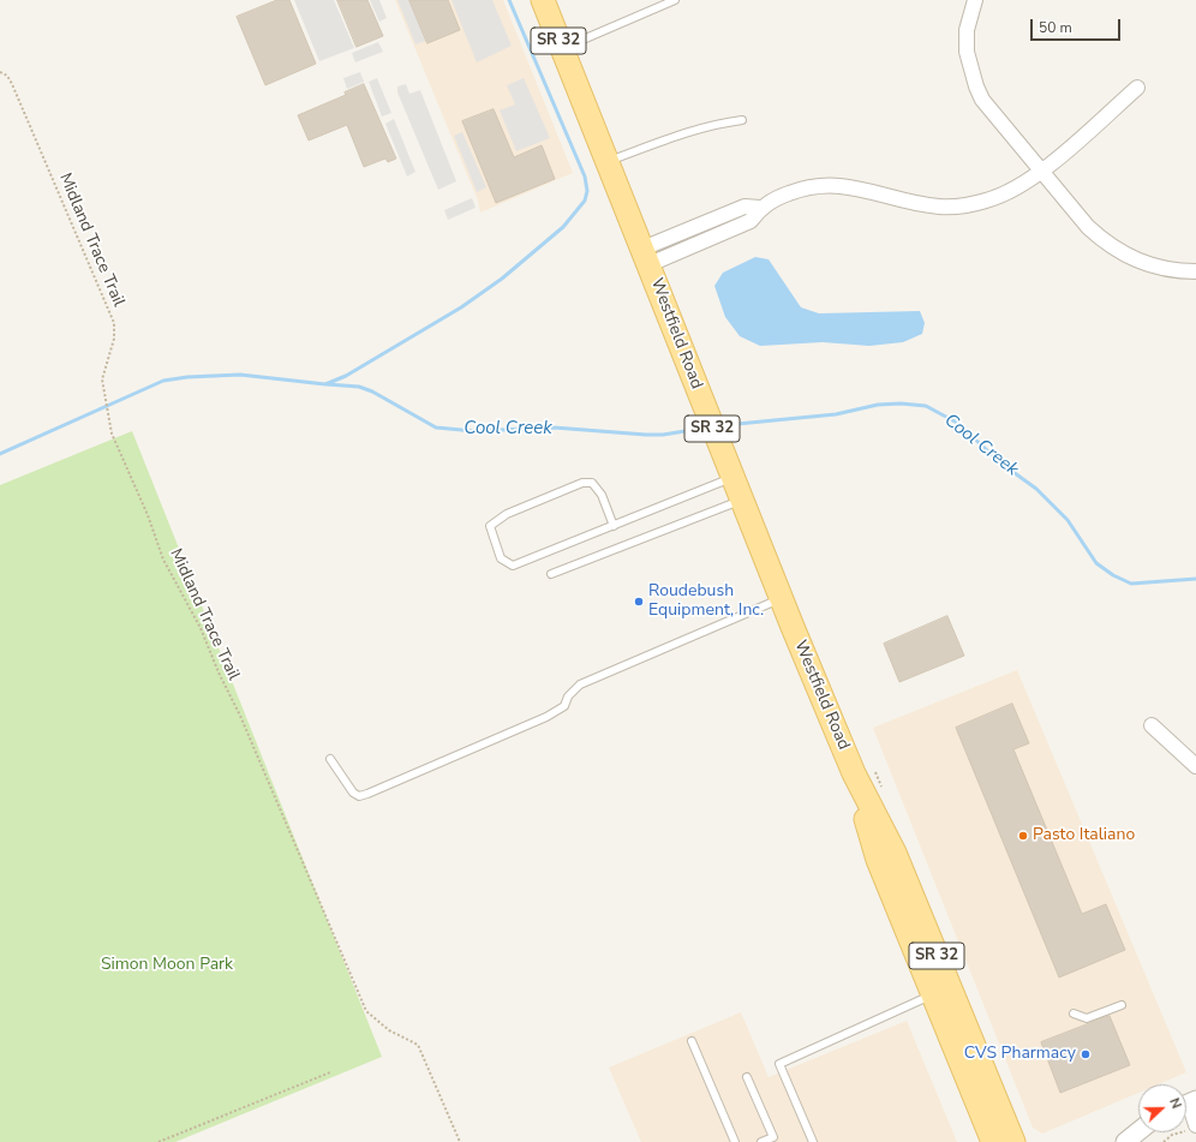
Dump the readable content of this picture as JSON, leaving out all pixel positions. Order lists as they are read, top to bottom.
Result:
{
  "streets": {
    "main road": ["SR 32", "Westfield Road"],
    "path": ["Midland Trace Trail"]
  },
  "crossings": [
    ["SR 32", "Westfield Road"]
  ],
  "water": ["Cool Creek"],
  "parks": ["Simon Moon Park"],
  "places": ["Roudebush Equipment, Inc.", "Pasto Italiano", "CVS Pharmacy"],
  "scale_bar": "50 m",
  "north": "right"
}
